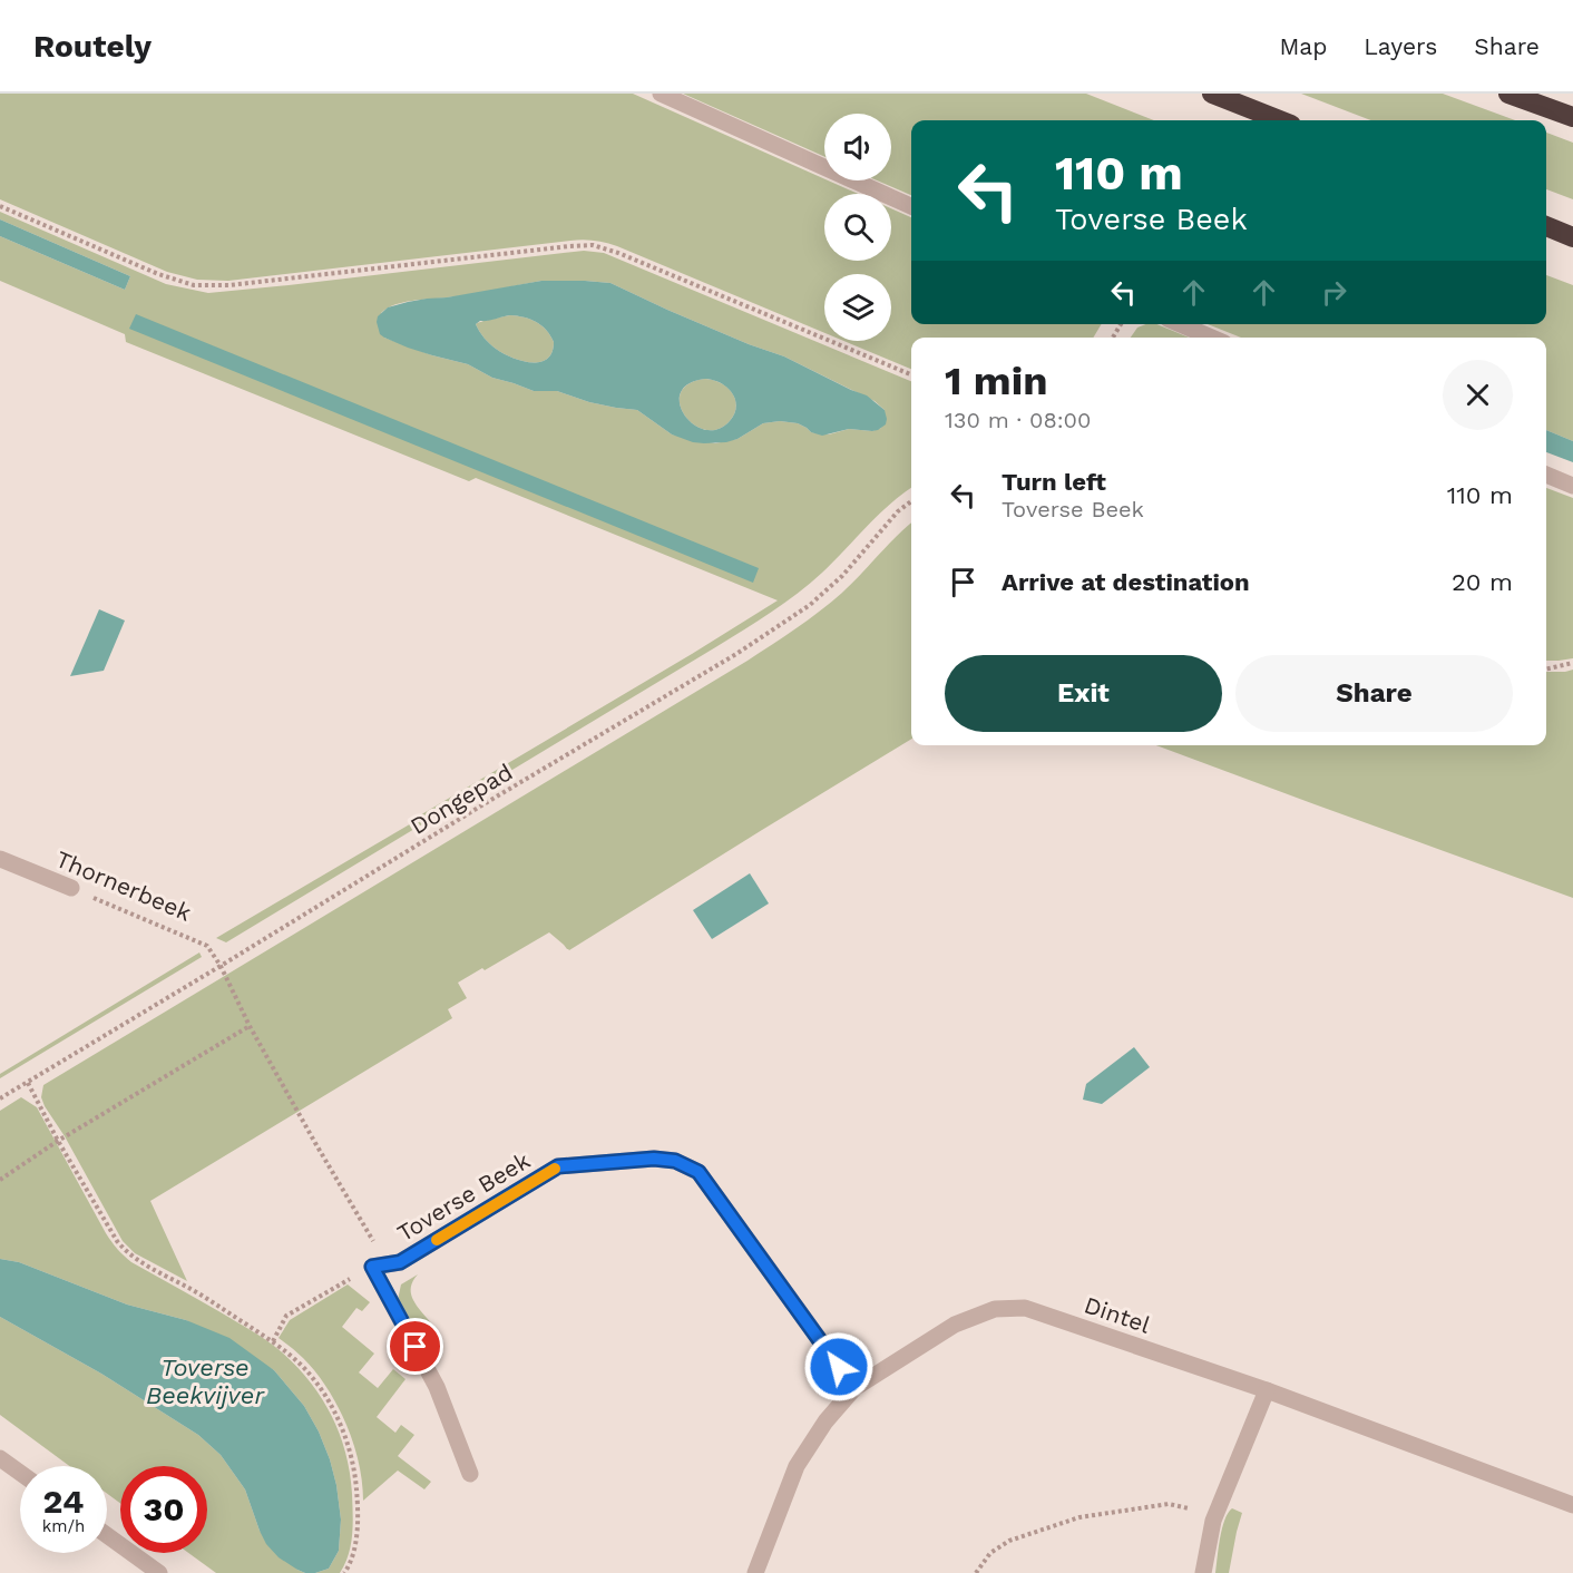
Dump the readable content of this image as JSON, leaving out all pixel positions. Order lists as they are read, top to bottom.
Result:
{
  "streets": {
    "street": ["Thornerbeek", "Toverse Beek", "Dintel"],
    "path": ["Dongepad"]
  },
  "crossings": [
    ["Dongepad", "Thornerbeek"],
    ["Thornerbeek", "Toverse Beek"],
    ["Toverse Beek", "Dintel"]
  ],
  "water": ["Toverse Beekvijver"],
  "page": {
    "header": "Routely",
    "nav": ["Map", "Layers", "Share"],
    "turn": ["110 m", "Toverse Beek"],
    "heading": ["1 min", "130 m · 08:00"],
    "list": [
      {
        "name": "Turn left",
        "note": "Toverse Beek",
        "value": "110 m"
      },
      {
        "name": "Arrive at destination",
        "value": "20 m"
      }
    ],
    "buttons": ["Exit", "Share"],
    "speed": "24 km/h",
    "limit": "30"
  }
}
